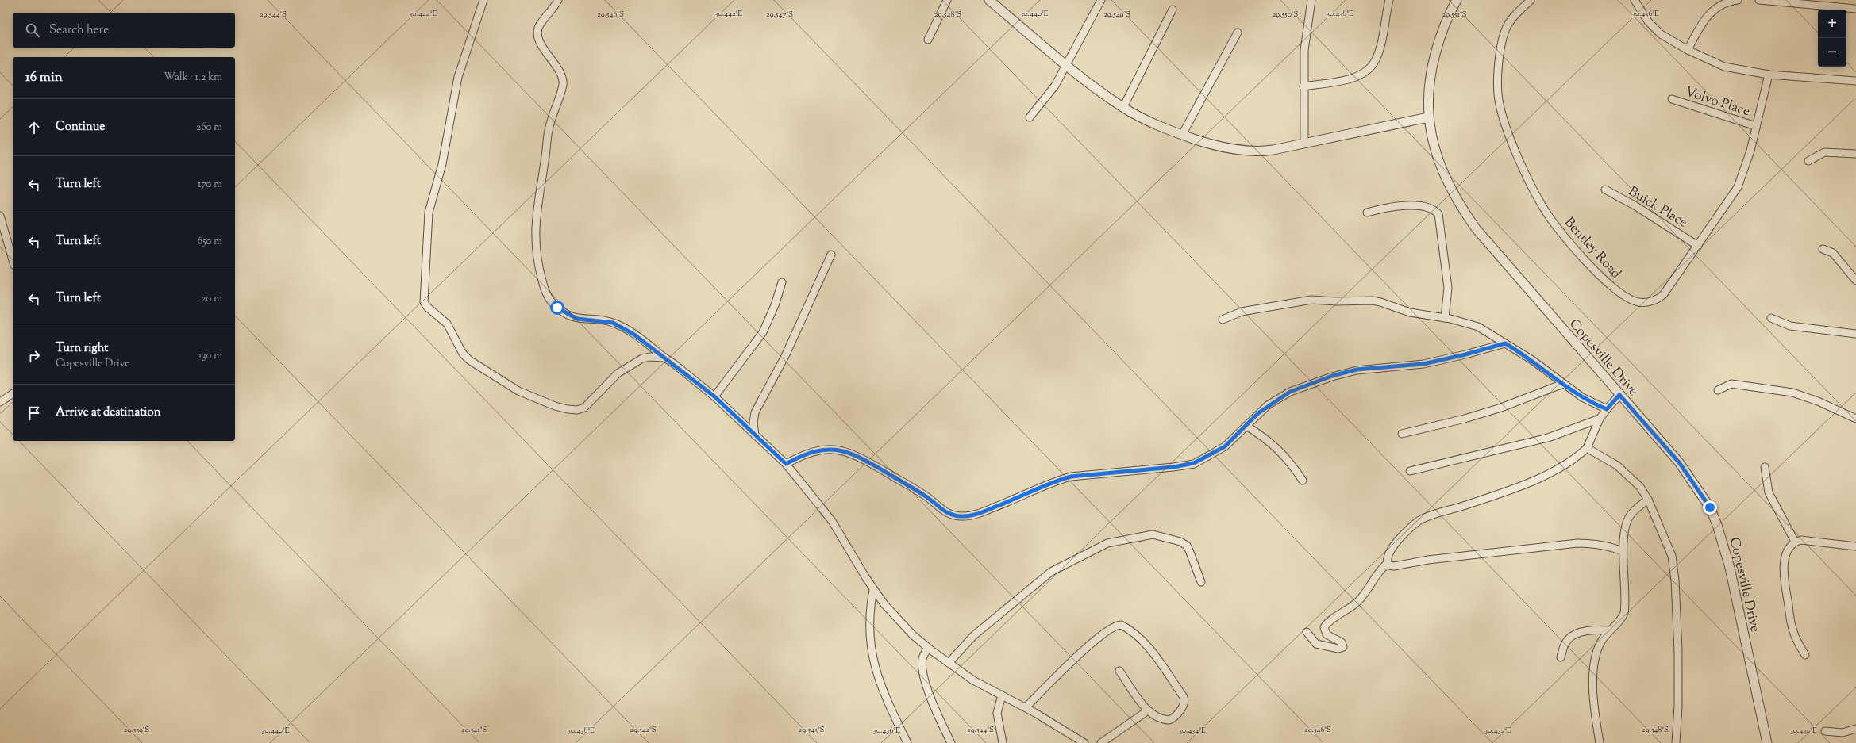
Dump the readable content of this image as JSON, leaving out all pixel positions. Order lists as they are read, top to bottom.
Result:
{
  "streets": {
    "street": [
      "Volvo Place",
      "Buick Place",
      "Bentley Road",
      "Copesville Drive"
    ]
  },
  "crossings": [
    ["Volvo Place", "Bentley Road"],
    ["Buick Place", "Bentley Road"]
  ],
  "page": {
    "map_buttons": ["+", "−"],
    "search": "Search here",
    "heading": ["16 min", "Walk · 1.2 km"],
    "list": [
      ["Continue", "260 m"],
      ["Turn left", "170 m"],
      ["Turn left", "650 m"],
      ["Turn left", "20 m"],
      ["Turn right", "Copesville Drive", "130 m"],
      "Arrive at destination"
    ]
  },
  "coordinates": [
    "30.444°E",
    "30.442°E",
    "30.440°E",
    "30.438°E",
    "30.436°E",
    "29.551°S",
    "29.544°S",
    "29.546°S",
    "29.547°S",
    "29.548°S",
    "29.549°S",
    "29.550°S",
    "29.539°S",
    "29.541°S",
    "29.542°S",
    "29.543°S",
    "30.434°E",
    "30.432°E",
    "30.430°E"
  ]
}
